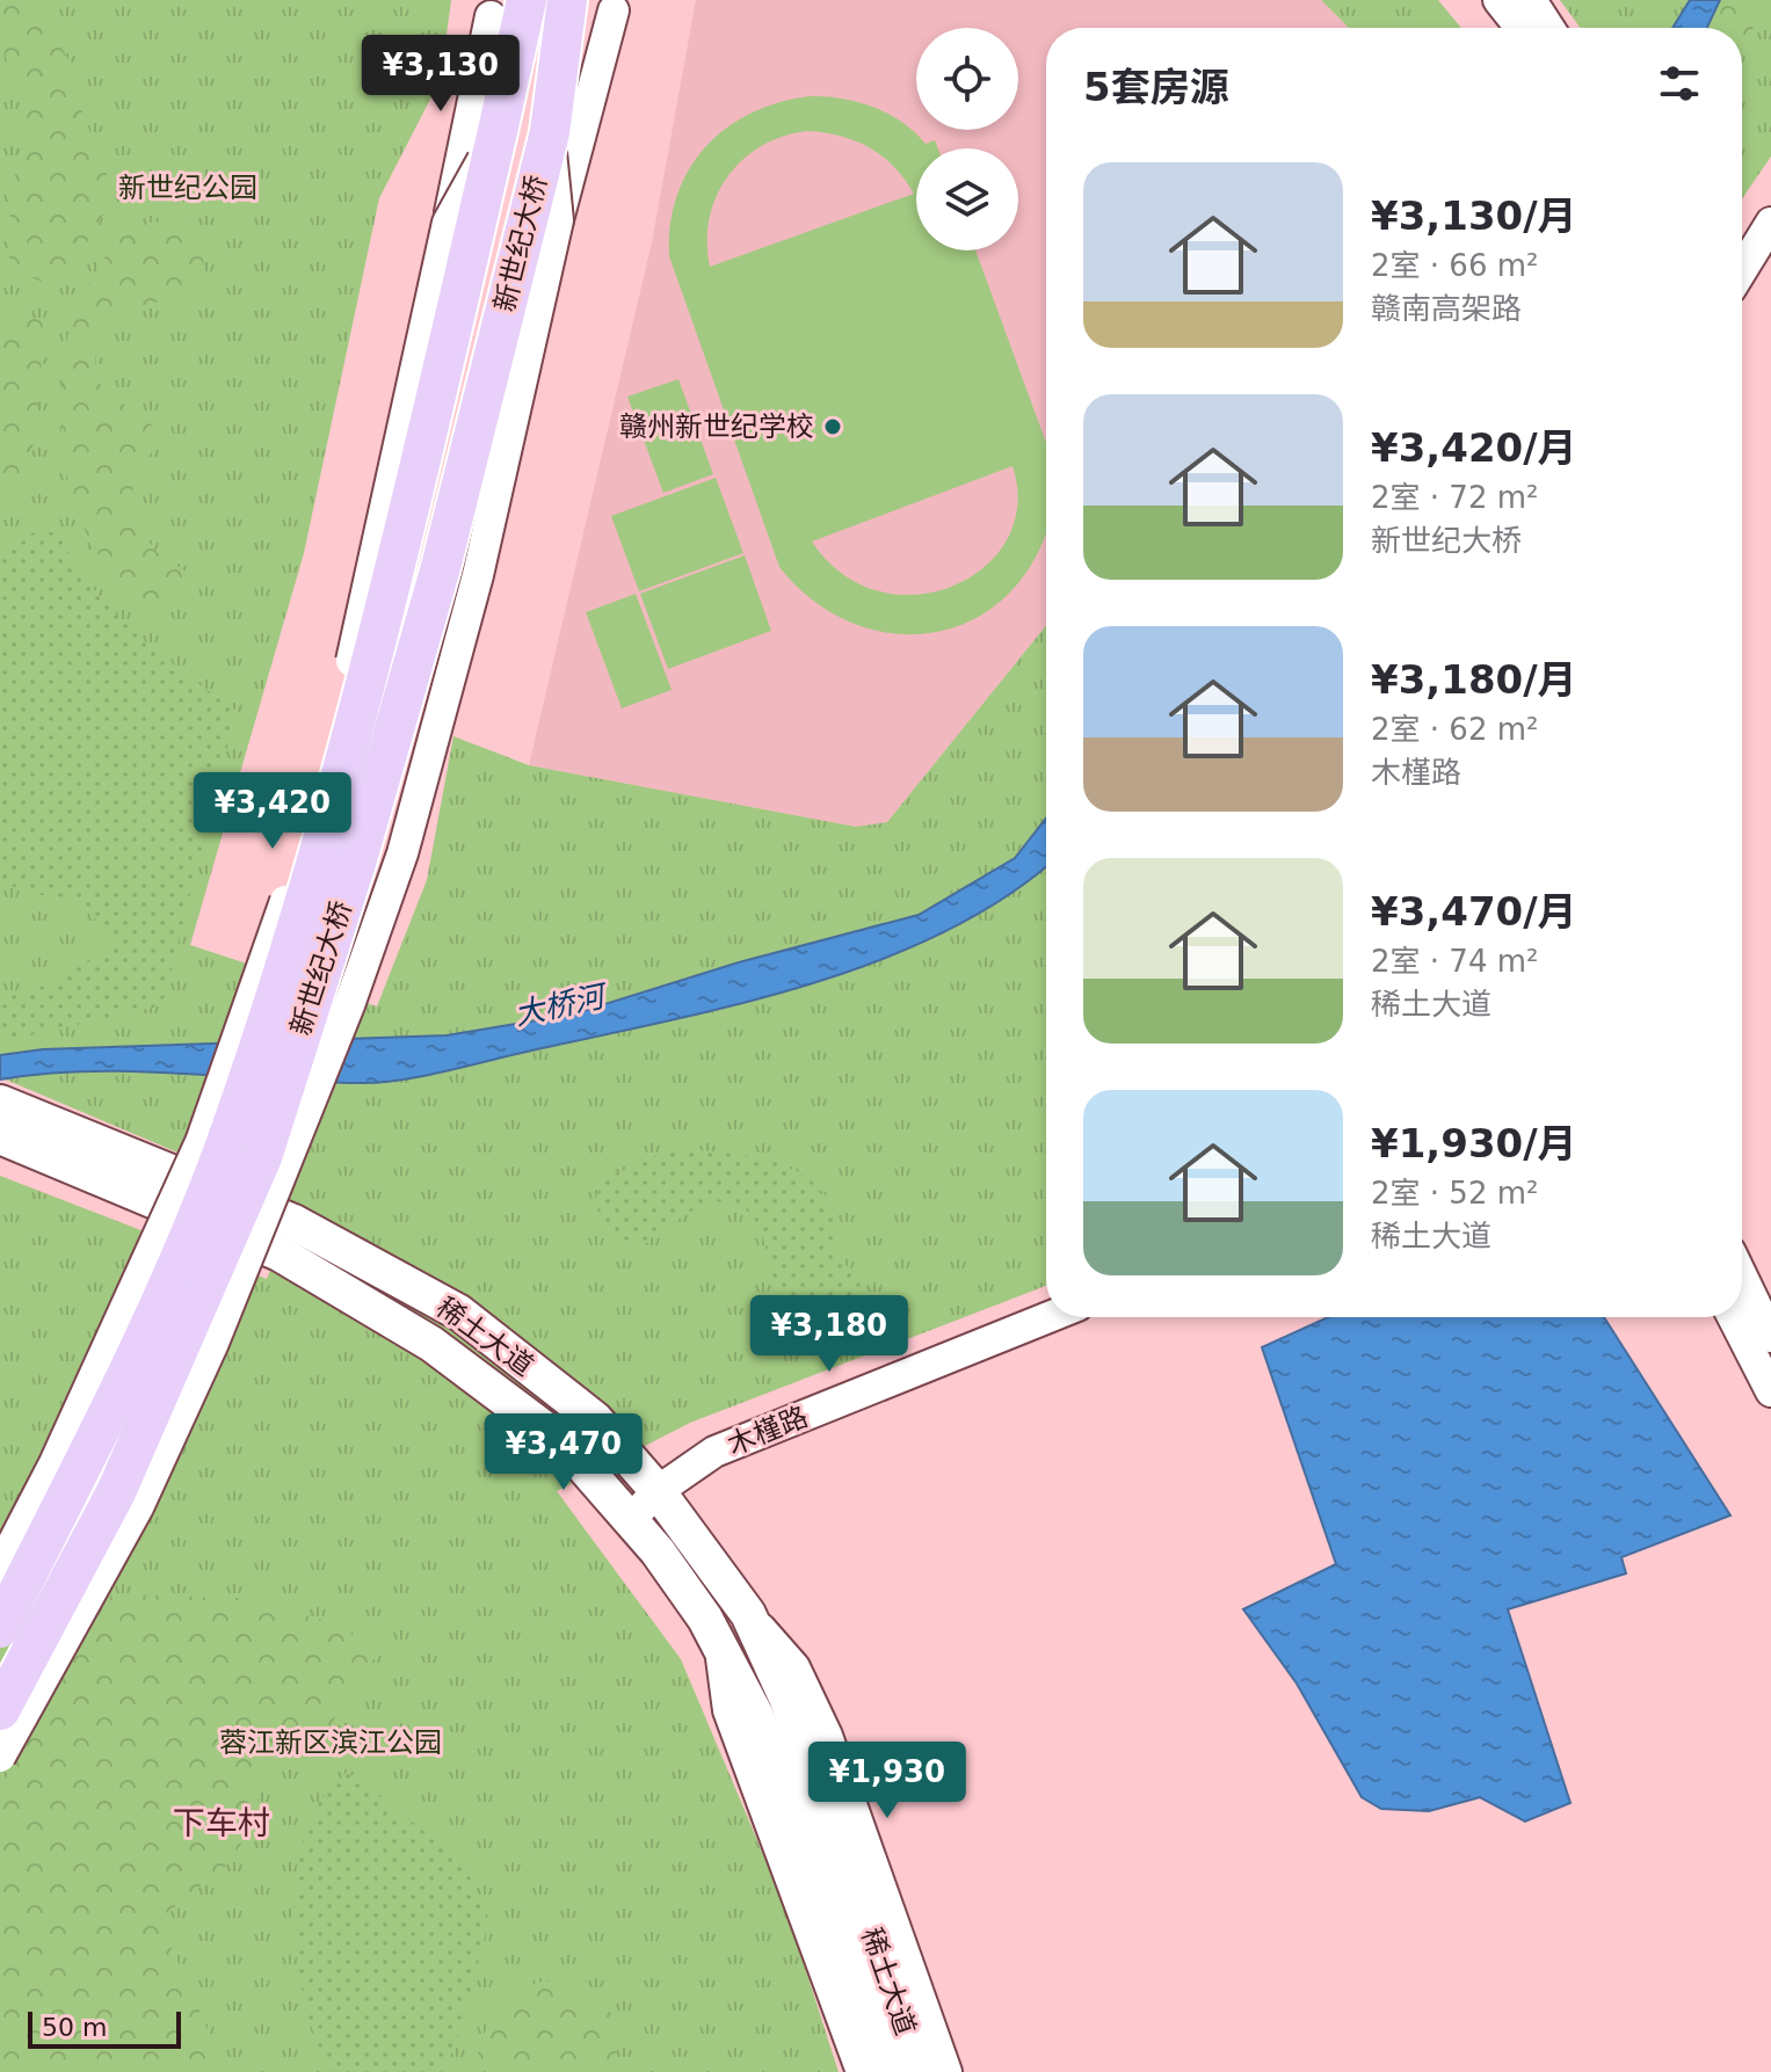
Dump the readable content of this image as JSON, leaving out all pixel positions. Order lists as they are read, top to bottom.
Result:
{
  "streets": {
    "highway": ["新世纪大桥"],
    "main road": ["稀土大道"],
    "street": ["木槿路"]
  },
  "crossings": [
    ["稀土大道", "木槿路"]
  ],
  "districts": ["下车村"],
  "water": ["大桥河"],
  "parks": ["新世纪公园", "蓉江新区滨江公园"],
  "places": ["赣州新世纪学校"],
  "scale_bar": "50 m",
  "page": {
    "heading": "5套房源",
    "price": [
      "¥3,130",
      "¥3,420",
      "¥3,180",
      "¥3,470",
      "¥1,930"
    ],
    "list": [
      {
        "name": "¥3,130/月",
        "note": "2室 · 66 m² · 赣南高架路"
      },
      {
        "name": "¥3,420/月",
        "note": "2室 · 72 m² · 新世纪大桥"
      },
      {
        "name": "¥3,180/月",
        "note": "2室 · 62 m² · 木槿路"
      },
      {
        "name": "¥3,470/月",
        "note": "2室 · 74 m² · 稀土大道"
      },
      {
        "name": "¥1,930/月",
        "note": "2室 · 52 m² · 稀土大道"
      }
    ],
    "scale": "50 m"
  }
}
